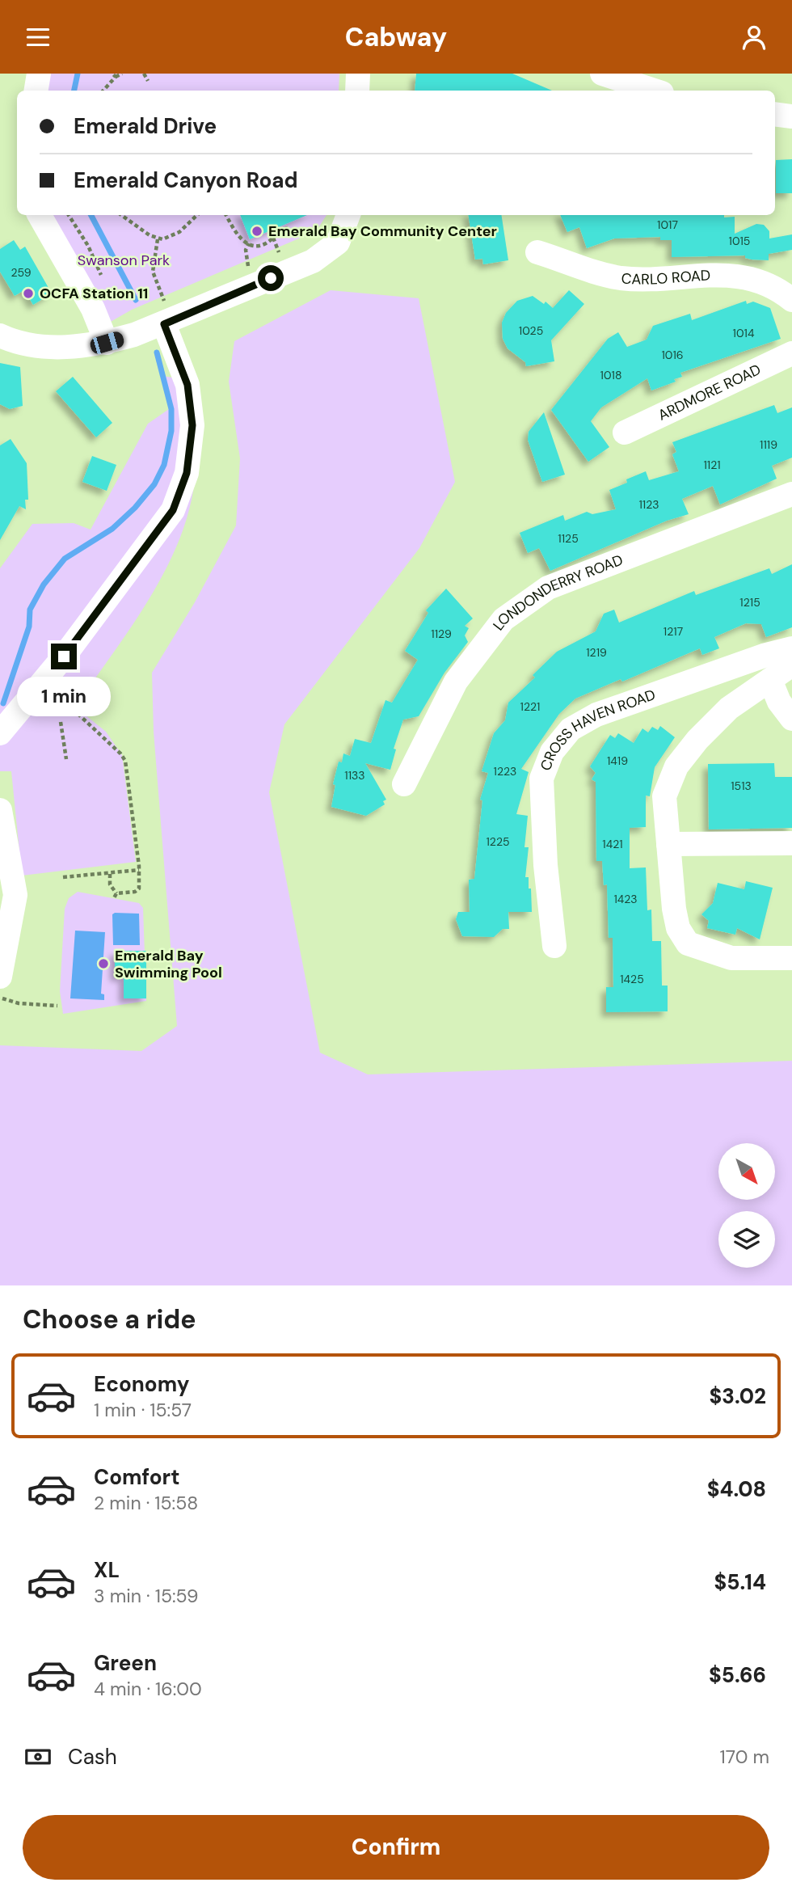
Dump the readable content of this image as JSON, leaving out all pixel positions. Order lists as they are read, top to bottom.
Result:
{
  "streets": {
    "street": [
      "CARLO ROAD",
      "ARDMORE ROAD",
      "LONDONDERRY ROAD",
      "CROSS HAVEN ROAD"
    ]
  },
  "parks": ["Swanson Park"],
  "places": ["Emerald Bay Community Center", "OCFA Station 11", "Emerald Bay Swimming Pool"],
  "house_numbers": [
    "1017",
    "1015",
    "259",
    "1025",
    "1014",
    "1016",
    "1018",
    "1119",
    "1121",
    "1123",
    "1125",
    "1215",
    "1217",
    "1129",
    "1219",
    "1221",
    "1419",
    "1223",
    "1133",
    "1513",
    "1225",
    "1421",
    "1423",
    "1425"
  ],
  "north": "bottom right",
  "page": {
    "header": "Cabway",
    "banner": ["Emerald Drive", "Emerald Canyon Road"],
    "bubble": "1 min",
    "heading": "Choose a ride",
    "list": [
      {
        "name": "Economy",
        "note": "1 min · 15:57",
        "value": "$3.02"
      },
      {
        "name": "Comfort",
        "note": "2 min · 15:58",
        "value": "$4.08"
      },
      {
        "name": "XL",
        "note": "3 min · 15:59",
        "value": "$5.14"
      },
      {
        "name": "Green",
        "note": "4 min · 16:00",
        "value": "$5.66"
      }
    ],
    "pay": ["Cash", "170 m"],
    "buttons": "Confirm"
  }
}
